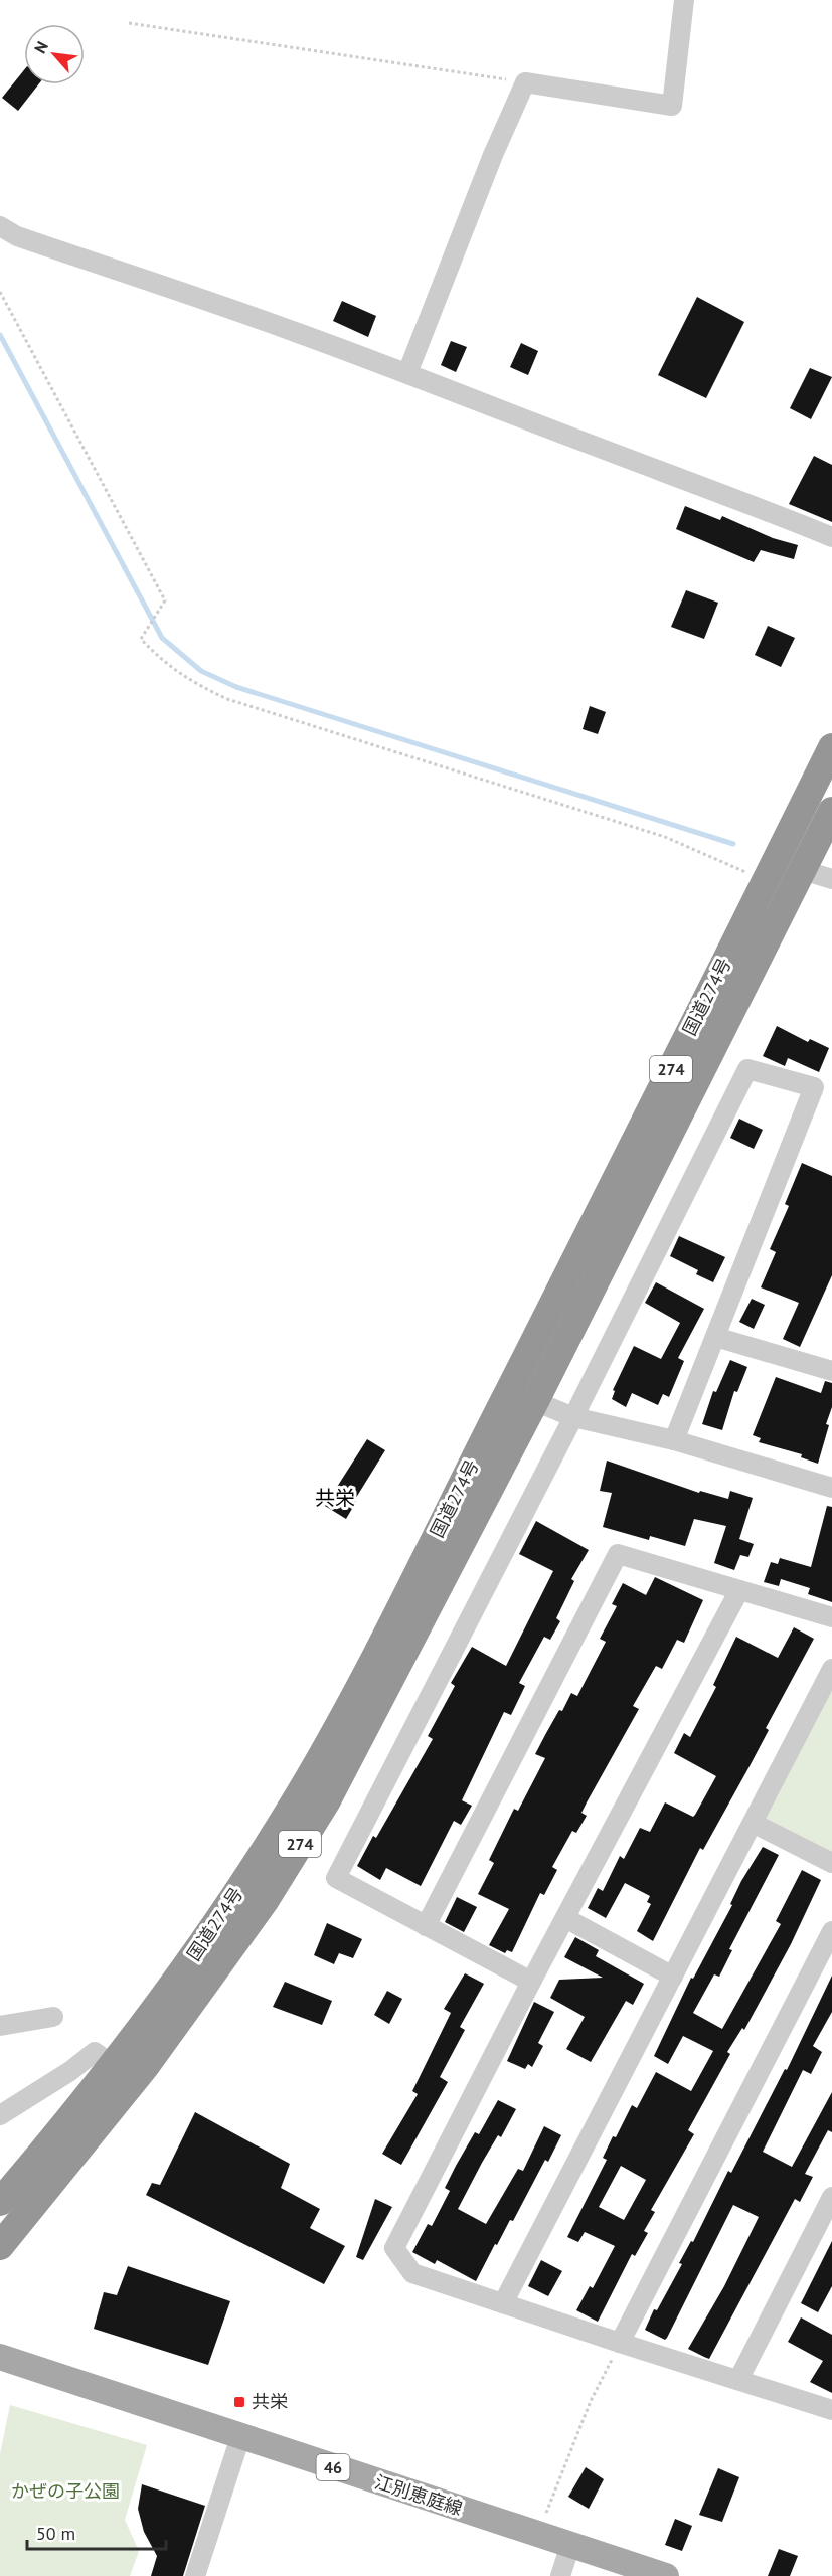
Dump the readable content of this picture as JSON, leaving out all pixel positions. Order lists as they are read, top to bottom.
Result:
{
  "streets": {
    "highway": ["国道274号", "274"],
    "main road": ["46", "江別恵庭線"]
  },
  "districts": ["共栄"],
  "parks": ["かぜの子公園"],
  "places": {
    "transit": ["共栄"]
  },
  "scale_bar": "50 m",
  "north": "top left"
}
